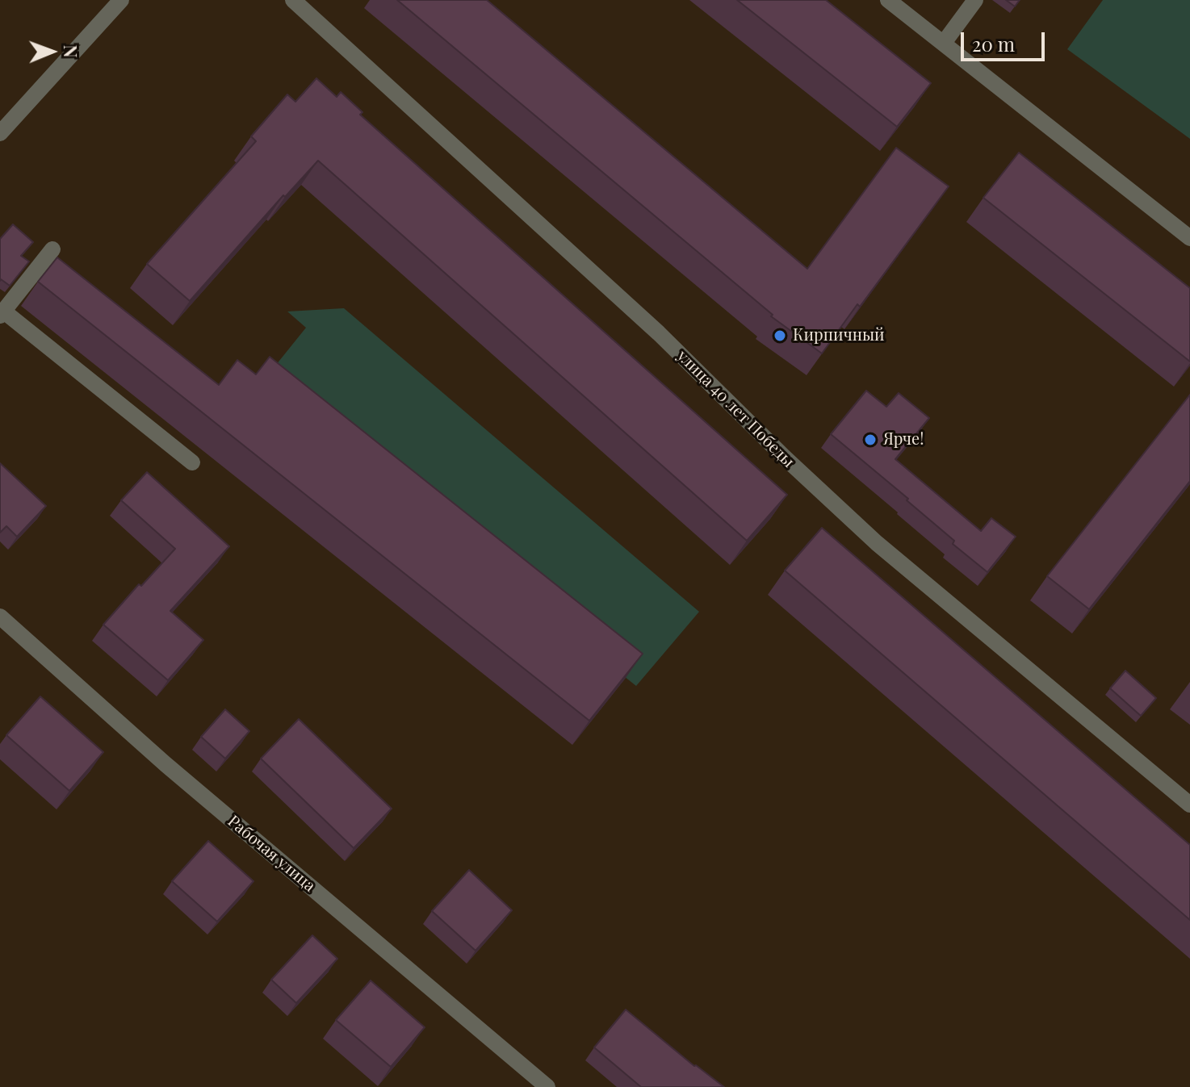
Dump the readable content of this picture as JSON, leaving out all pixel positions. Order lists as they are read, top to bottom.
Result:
{
  "streets": {
    "street": ["улица 40 лет Победы", "Рабочая улица"]
  },
  "places": ["Кирпичный", "Ярче!"],
  "scale_bar": "20 m",
  "north": "right"
}
